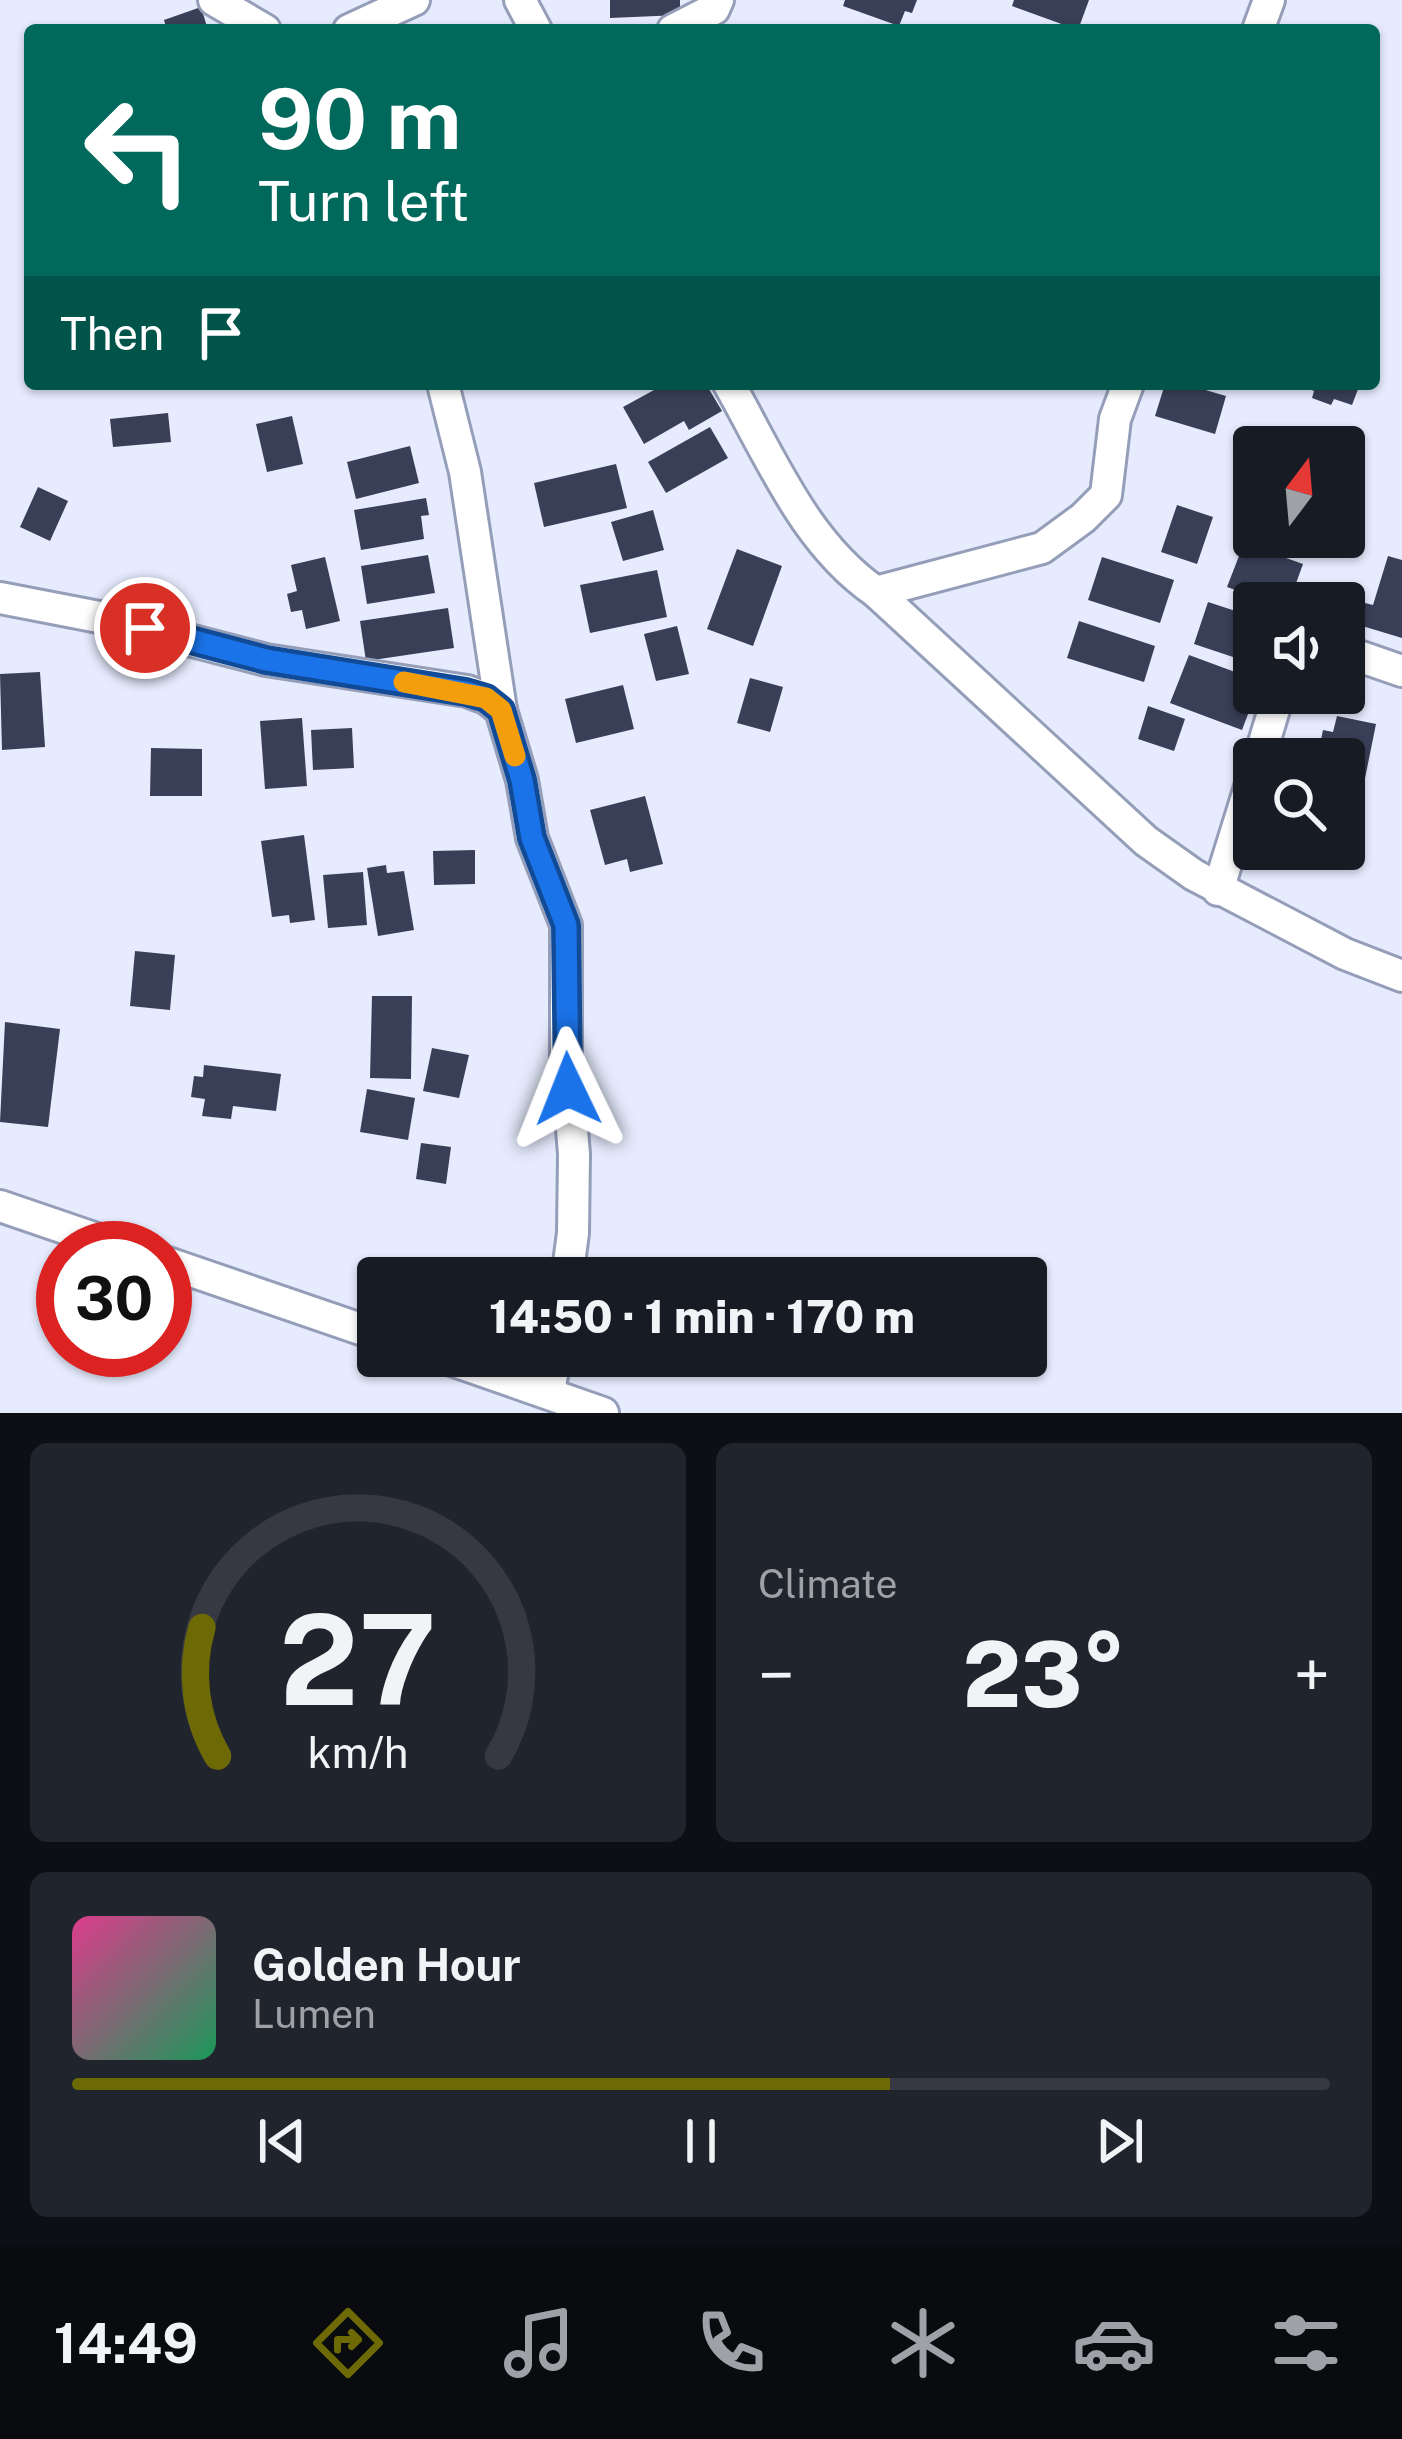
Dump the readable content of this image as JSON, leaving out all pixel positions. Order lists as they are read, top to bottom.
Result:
{
  "north": "top",
  "page": {
    "turn": ["90 m", "Turn left"],
    "then": "Then",
    "limit": "30",
    "trip": "14:50 · 1 min · 170 m",
    "tile": "Climate",
    "heat": ["−", "23°", "+"],
    "song": ["Golden Hour", "Lumen"],
    "tabs": "14:49",
    "gauge": ["27", "km/h"]
  }
}
